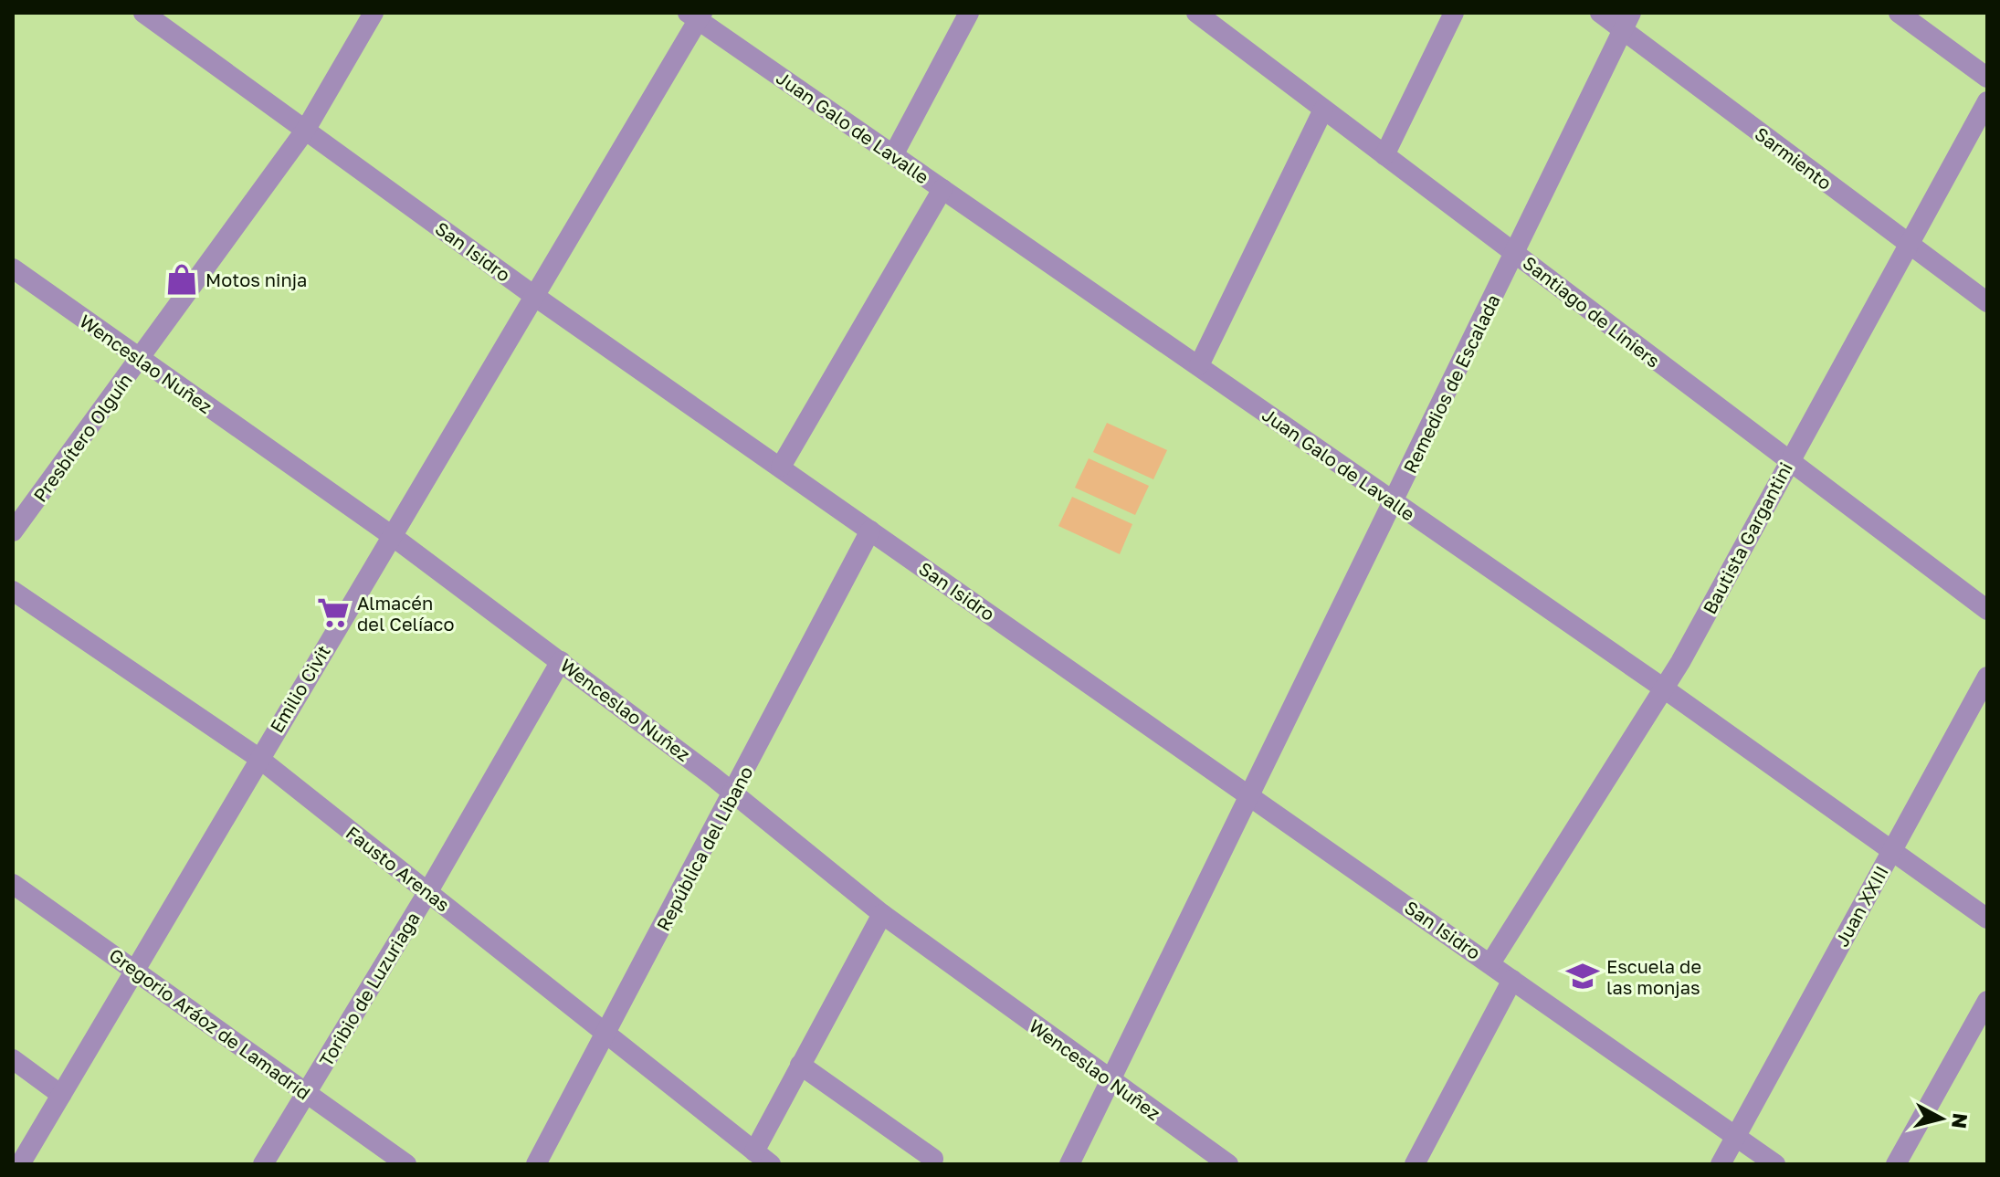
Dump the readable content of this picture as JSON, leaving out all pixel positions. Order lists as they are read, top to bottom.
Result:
{
  "streets": {
    "street": [
      "Juan Galo de Lavalle",
      "Sarmiento",
      "San Isidro",
      "Santiago de Liniers",
      "Wenceslao Nuñez",
      "Remedios de Escalada",
      "Presbítero Olguín",
      "Bautista Gargantini",
      "Emilio Civit",
      "República del Libano",
      "Fausto Arenas",
      "Juan XXIII",
      "Toribio de Luzuriaga",
      "Gregorio Aráoz de Lamadrid"
    ]
  },
  "crossings": [
    ["Juan Galo de Lavalle", "Remedios de Escalada"],
    ["Juan Galo de Lavalle", "Bautista Gargantini"],
    ["Juan Galo de Lavalle", "Emilio Civit"],
    ["Juan Galo de Lavalle", "Juan XXIII"],
    ["Sarmiento", "Remedios de Escalada"],
    ["Sarmiento", "Bautista Gargantini"],
    ["San Isidro", "Remedios de Escalada"],
    ["San Isidro", "Presbítero Olguín"],
    ["San Isidro", "Bautista Gargantini"],
    ["San Isidro", "Emilio Civit"],
    ["San Isidro", "República del Libano"],
    ["San Isidro", "Juan XXIII"],
    ["Santiago de Liniers", "Remedios de Escalada"],
    ["Santiago de Liniers", "Bautista Gargantini"],
    ["Wenceslao Nuñez", "Remedios de Escalada"],
    ["Wenceslao Nuñez", "Presbítero Olguín"],
    ["Wenceslao Nuñez", "Emilio Civit"],
    ["Wenceslao Nuñez", "República del Libano"],
    ["Wenceslao Nuñez", "Toribio de Luzuriaga"],
    ["Emilio Civit", "Fausto Arenas"],
    ["Emilio Civit", "Gregorio Aráoz de Lamadrid"],
    ["República del Libano", "Fausto Arenas"],
    ["Fausto Arenas", "Toribio de Luzuriaga"],
    ["Toribio de Luzuriaga", "Gregorio Aráoz de Lamadrid"]
  ],
  "places": {
    "shop": ["Motos ninja"],
    "supermarket": ["Almacén del Celíaco"],
    "school or university": ["Escuela de las monjas"]
  },
  "north": "right"
}
